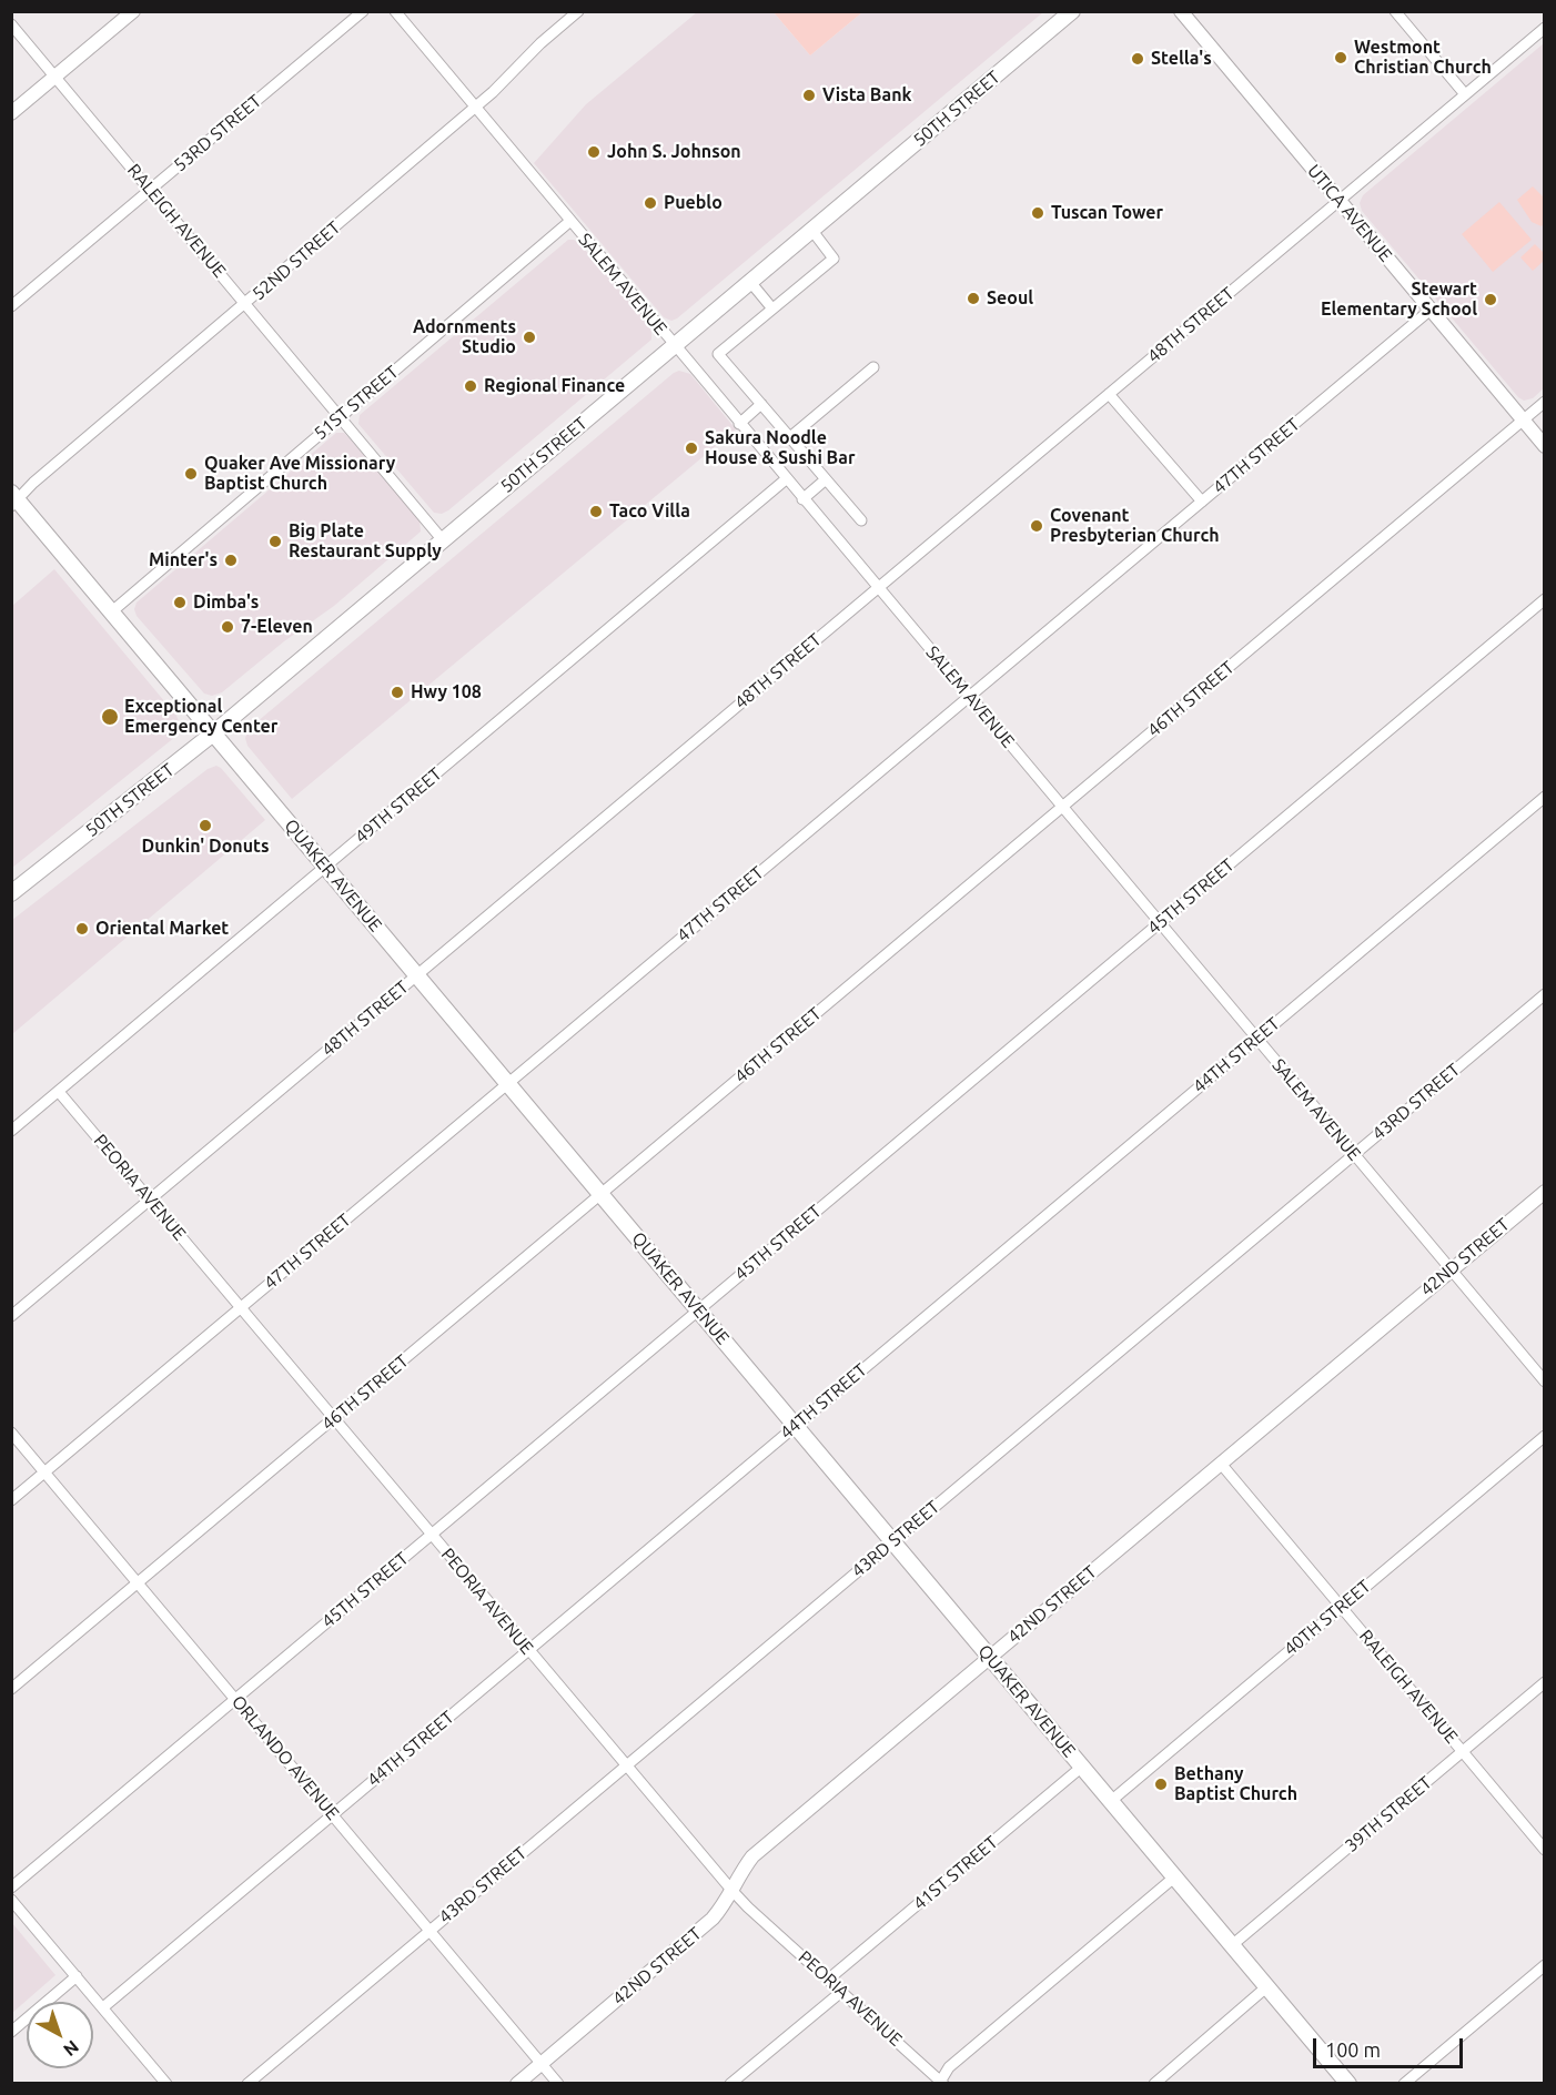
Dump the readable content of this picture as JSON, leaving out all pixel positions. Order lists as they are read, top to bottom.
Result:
{
  "streets": {
    "main road": ["50TH STREET", "QUAKER AVENUE"],
    "street": [
      "53RD STREET",
      "UTICA AVENUE",
      "RALEIGH AVENUE",
      "52ND STREET",
      "SALEM AVENUE",
      "48TH STREET",
      "51ST STREET",
      "47TH STREET",
      "46TH STREET",
      "49TH STREET",
      "45TH STREET",
      "44TH STREET",
      "43RD STREET",
      "PEORIA AVENUE",
      "42ND STREET",
      "40TH STREET",
      "ORLANDO AVENUE",
      "39TH STREET",
      "41ST STREET"
    ]
  },
  "crossings": [
    ["50TH STREET", "RALEIGH AVENUE"],
    ["50TH STREET", "SALEM AVENUE"],
    ["50TH STREET", "QUAKER AVENUE"],
    ["53RD STREET", "RALEIGH AVENUE"],
    ["UTICA AVENUE", "48TH STREET"],
    ["UTICA AVENUE", "47TH STREET"],
    ["UTICA AVENUE", "46TH STREET"],
    ["RALEIGH AVENUE", "52ND STREET"],
    ["RALEIGH AVENUE", "51ST STREET"],
    ["RALEIGH AVENUE", "42ND STREET"],
    ["RALEIGH AVENUE", "40TH STREET"],
    ["RALEIGH AVENUE", "39TH STREET"],
    ["52ND STREET", "SALEM AVENUE"],
    ["52ND STREET", "QUAKER AVENUE"],
    ["SALEM AVENUE", "48TH STREET"],
    ["SALEM AVENUE", "51ST STREET"],
    ["SALEM AVENUE", "47TH STREET"],
    ["SALEM AVENUE", "46TH STREET"],
    ["SALEM AVENUE", "49TH STREET"],
    ["SALEM AVENUE", "45TH STREET"],
    ["SALEM AVENUE", "44TH STREET"],
    ["SALEM AVENUE", "43RD STREET"],
    ["SALEM AVENUE", "42ND STREET"],
    ["48TH STREET", "QUAKER AVENUE"],
    ["48TH STREET", "PEORIA AVENUE"],
    ["51ST STREET", "QUAKER AVENUE"],
    ["47TH STREET", "QUAKER AVENUE"],
    ["47TH STREET", "PEORIA AVENUE"],
    ["47TH STREET", "ORLANDO AVENUE"],
    ["46TH STREET", "QUAKER AVENUE"],
    ["46TH STREET", "PEORIA AVENUE"],
    ["46TH STREET", "ORLANDO AVENUE"],
    ["49TH STREET", "QUAKER AVENUE"],
    ["49TH STREET", "PEORIA AVENUE"],
    ["QUAKER AVENUE", "45TH STREET"],
    ["QUAKER AVENUE", "44TH STREET"],
    ["QUAKER AVENUE", "43RD STREET"],
    ["QUAKER AVENUE", "42ND STREET"],
    ["QUAKER AVENUE", "40TH STREET"],
    ["QUAKER AVENUE", "39TH STREET"],
    ["QUAKER AVENUE", "41ST STREET"],
    ["45TH STREET", "PEORIA AVENUE"],
    ["45TH STREET", "ORLANDO AVENUE"],
    ["44TH STREET", "PEORIA AVENUE"],
    ["44TH STREET", "ORLANDO AVENUE"],
    ["43RD STREET", "PEORIA AVENUE"],
    ["43RD STREET", "ORLANDO AVENUE"],
    ["PEORIA AVENUE", "42ND STREET"],
    ["PEORIA AVENUE", "41ST STREET"],
    ["42ND STREET", "ORLANDO AVENUE"]
  ],
  "places": [
    "Westmont Christian Church",
    "Stella's",
    "Vista Bank",
    "John S. Johnson",
    "Pueblo",
    "Tuscan Tower",
    "Seoul",
    "Stewart Elementary School",
    "Adornments Studio",
    "Regional Finance",
    "Sakura Noodle House & Sushi Bar",
    "Quaker Ave Missionary Baptist Church",
    "Taco Villa",
    "Covenant Presbyterian Church",
    "Big Plate Restaurant Supply",
    "Minter's",
    "Dimba's",
    "7-Eleven",
    "Hwy 108",
    "Exceptional Emergency Center",
    "Dunkin' Donuts",
    "Oriental Market",
    "Bethany Baptist Church"
  ],
  "scale_bar": "100 m",
  "north": "bottom right"
}
